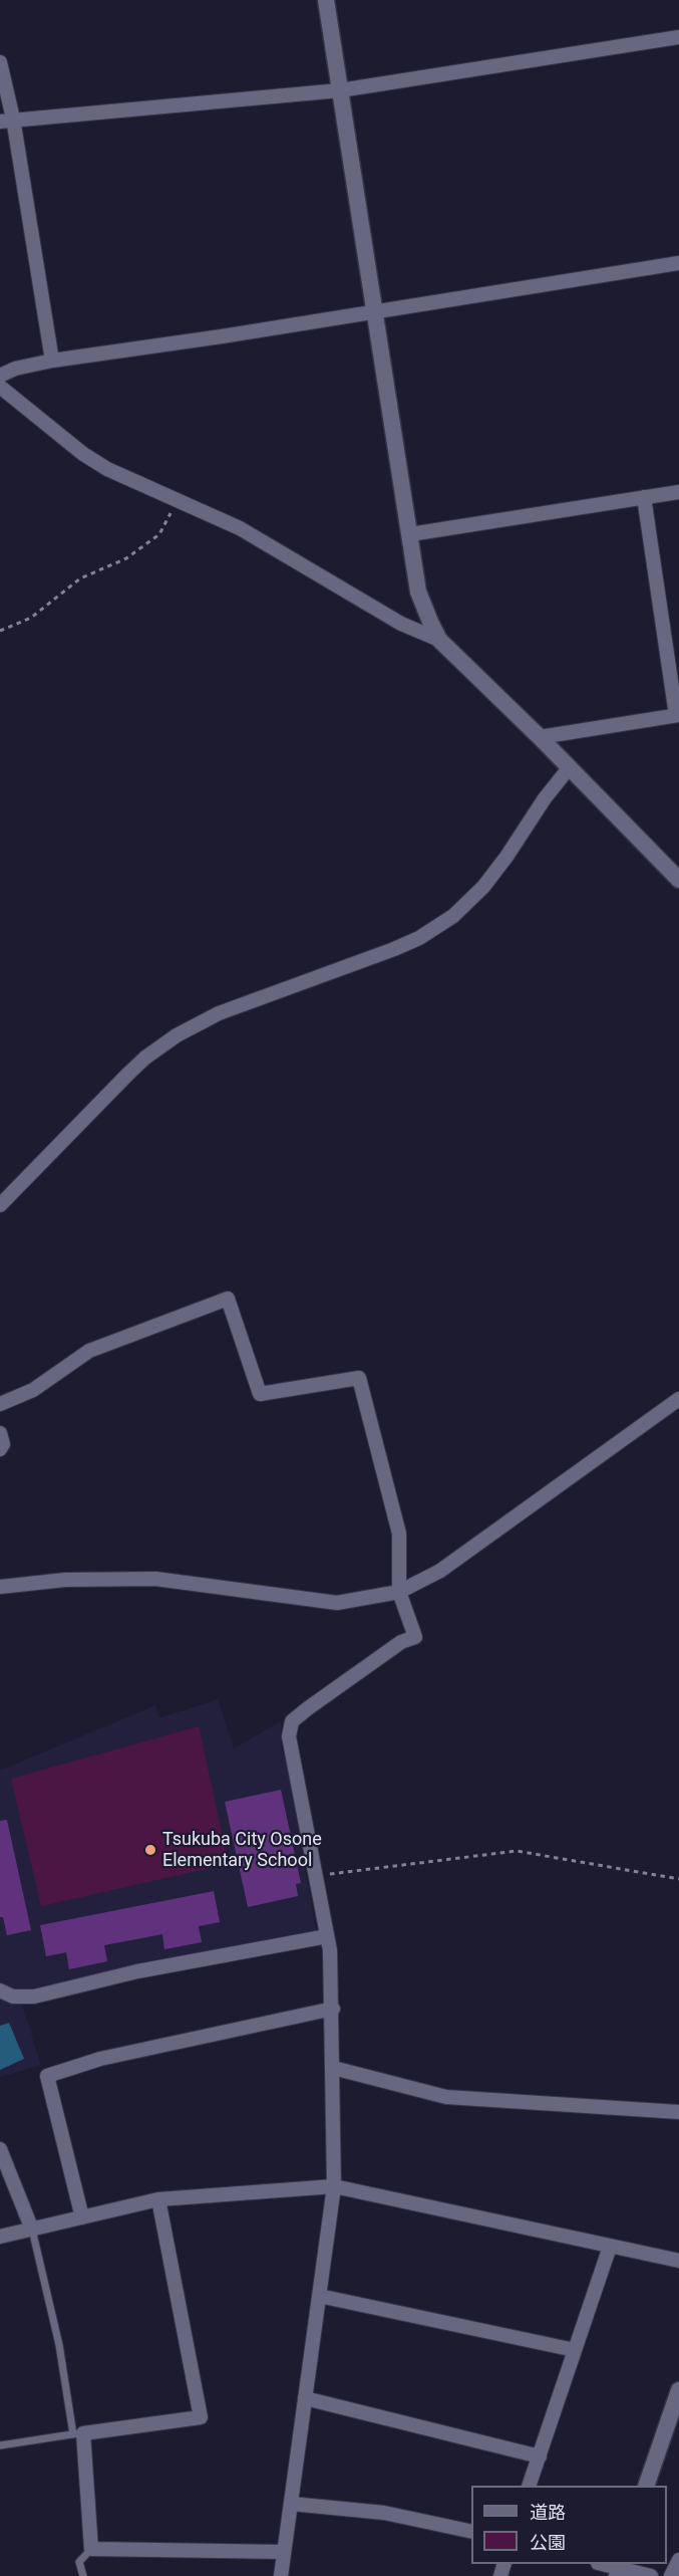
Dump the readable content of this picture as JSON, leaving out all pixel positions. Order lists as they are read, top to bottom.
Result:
{
  "places": ["Tsukuba City Osone Elementary School"],
  "legend": ["道路", "公園"]
}
